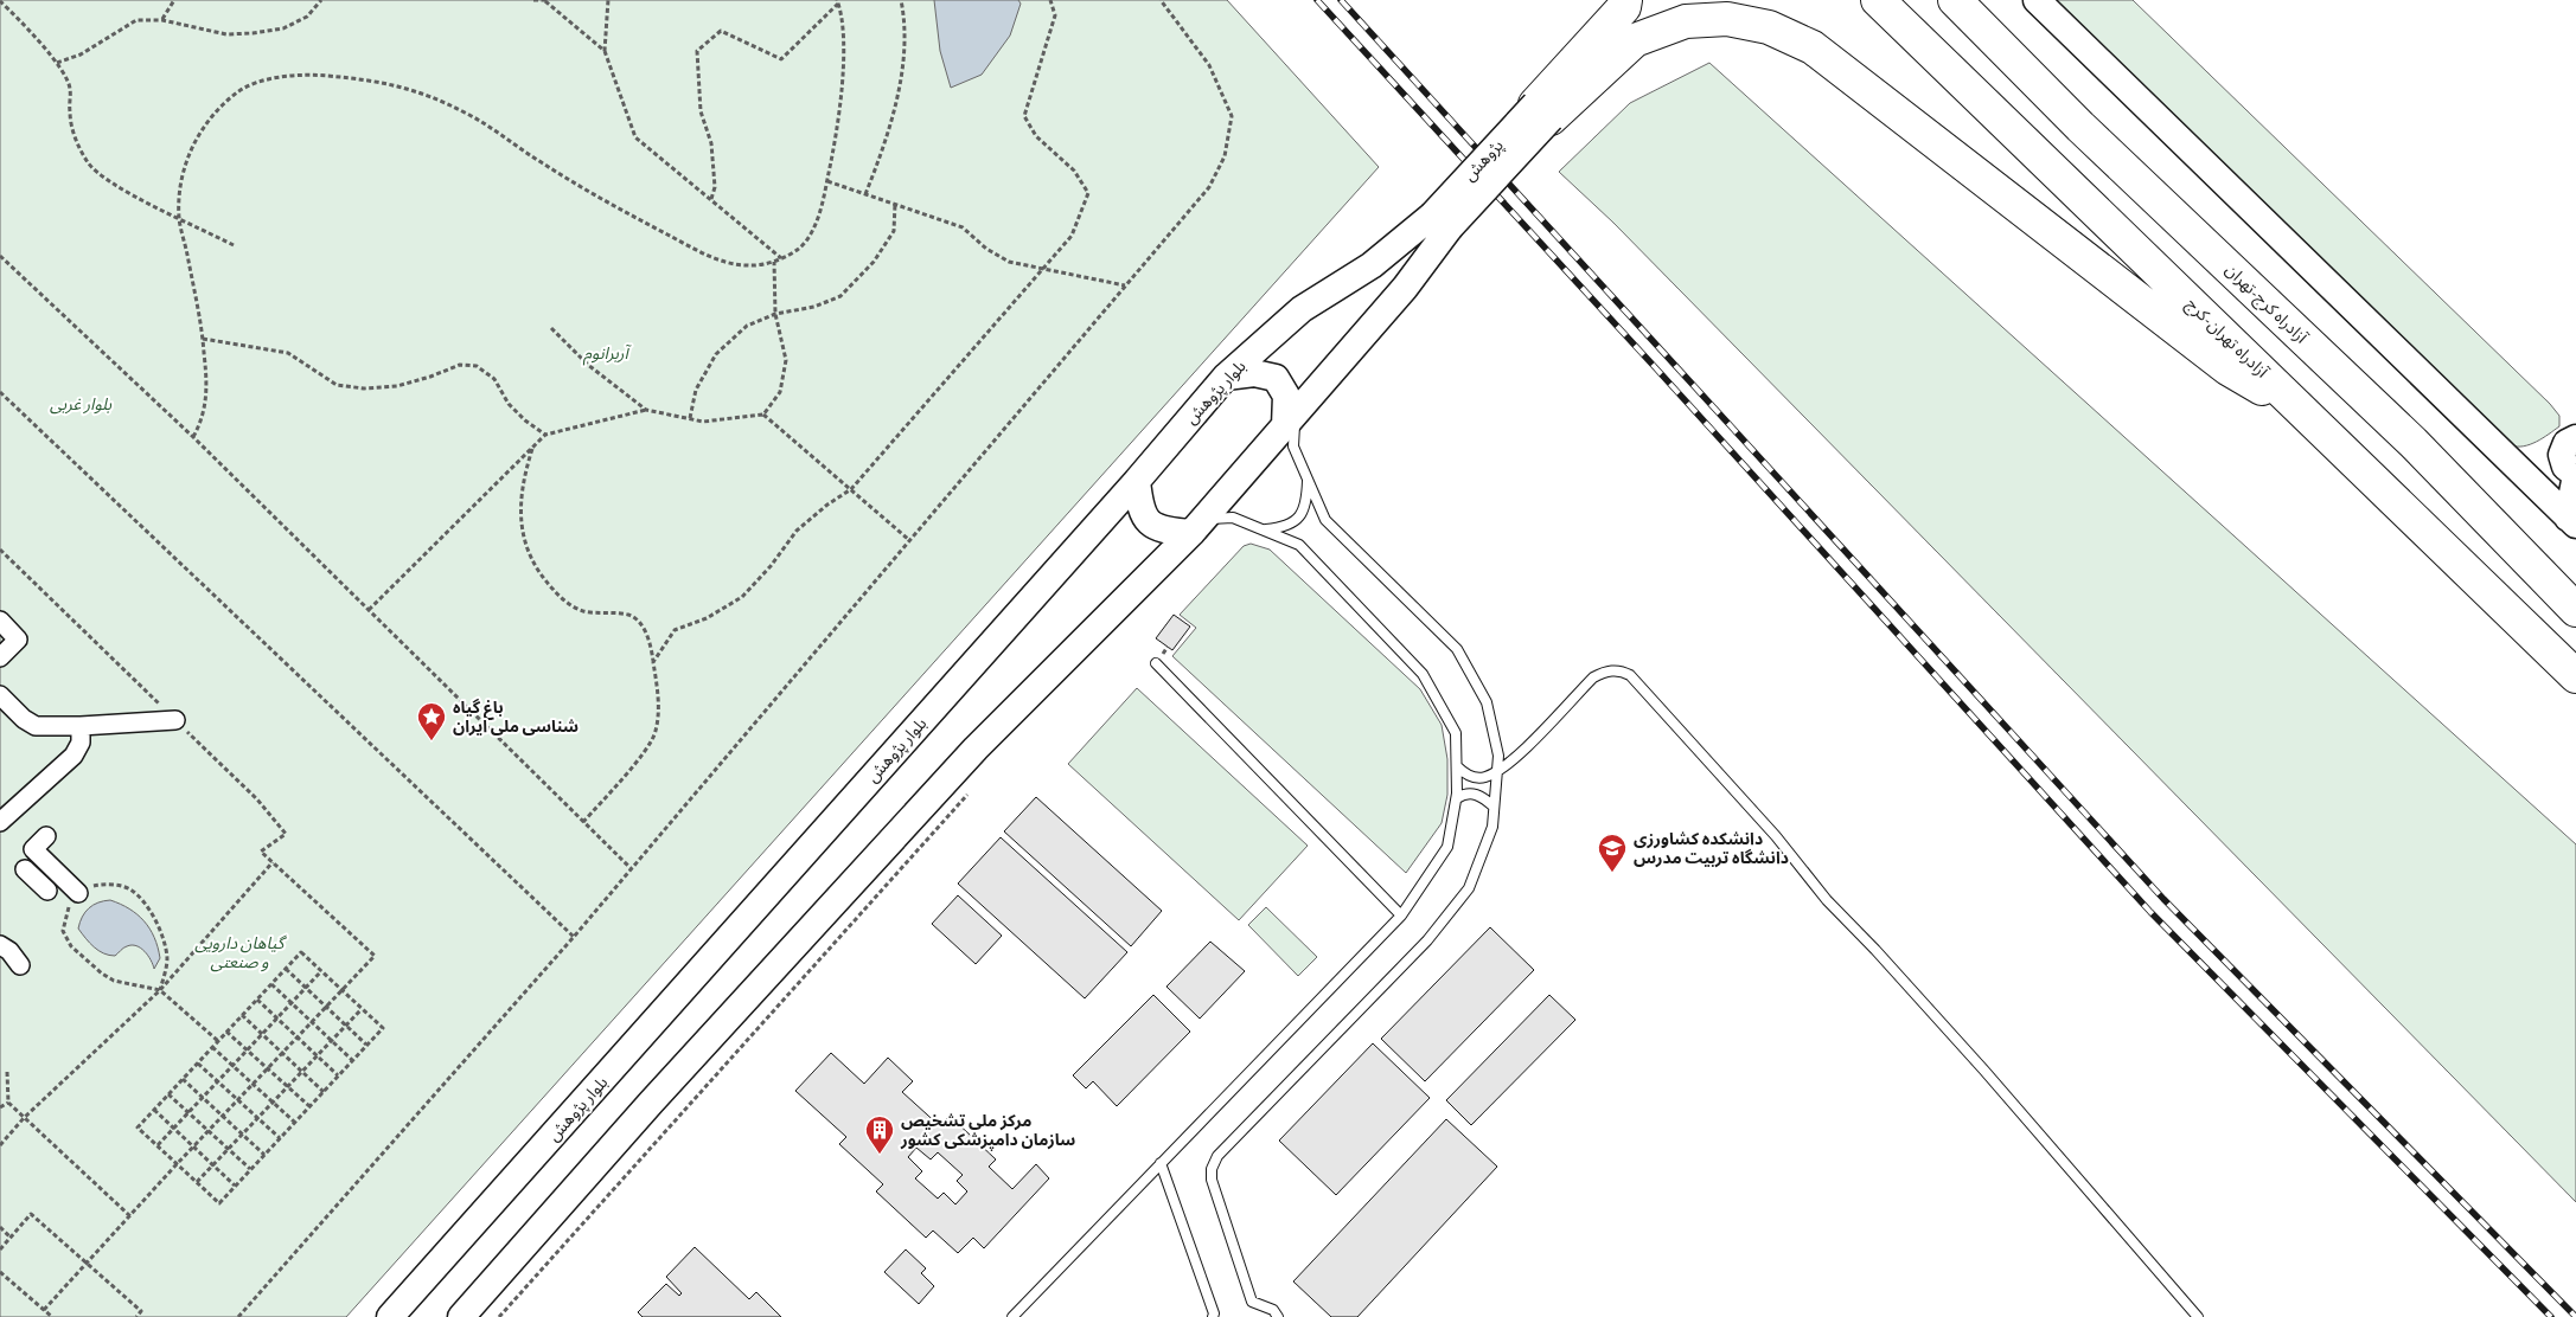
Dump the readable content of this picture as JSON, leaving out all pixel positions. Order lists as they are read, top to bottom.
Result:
{
  "streets": {
    "highway": ["آزادراه کرج-تهران", "آزادراه تهران-کرج"],
    "street": ["پژوهش", "بلوار پژوهش"]
  },
  "crossings": [
    ["پژوهش", "بلوار پژوهش"]
  ],
  "parks": ["آربرانوم", "بلوار غربی", "گیاهان دارویی و صنعتی"],
  "places": {
    "place": ["باغ گیاه‌ شناسی ملی ایران"],
    "school or university": ["دانشکده کشاورزی دانشگاه تربیت مدرس"],
    "building": ["مرکز ملی تشخیص سازمان دامپزشکی کشور"]
  }
}
